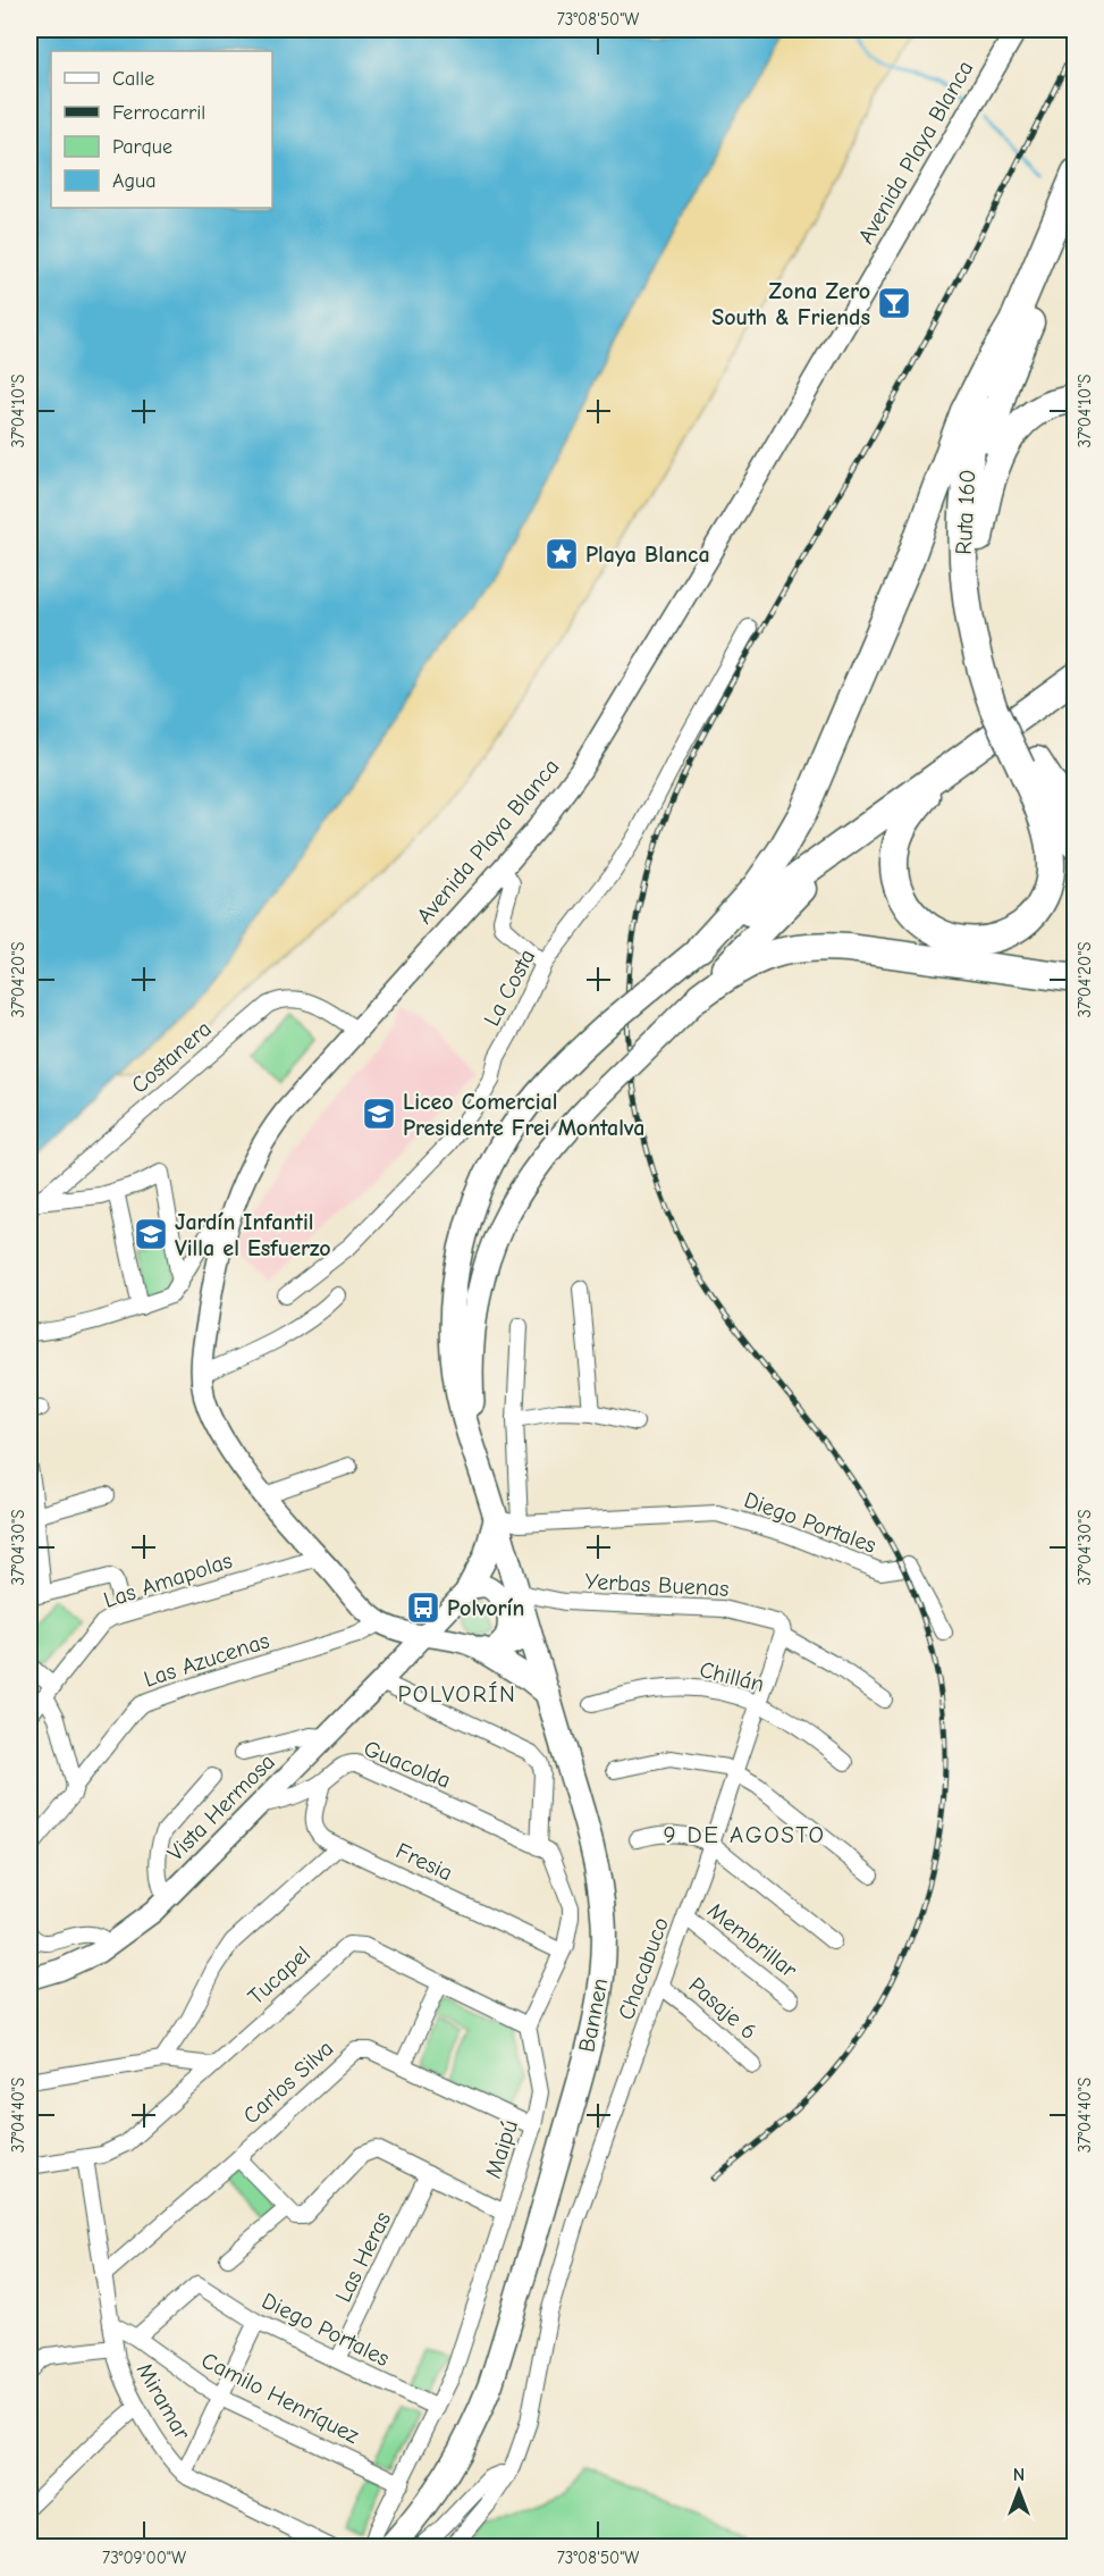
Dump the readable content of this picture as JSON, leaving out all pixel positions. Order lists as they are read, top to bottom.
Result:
{
  "streets": {
    "highway": ["Ruta 160"],
    "main road": ["Bannen"],
    "street": [
      "Avenida Playa Blanca",
      "La Costa",
      "Costanera",
      "Diego Portales",
      "Las Amapolas",
      "Yerbas Buenas",
      "Las Azucenas",
      "Chillán",
      "Guacolda",
      "Vista Hermosa",
      "Fresia",
      "Membrillar",
      "Chacabuco",
      "Tucapel",
      "Pasaje 6",
      "Carlos Silva",
      "Maipú",
      "Las Heras",
      "Camilo Henríquez",
      "Miramar"
    ]
  },
  "crossings": [
    ["Avenida Playa Blanca", "Costanera"],
    ["Avenida Playa Blanca", "Las Amapolas"],
    ["Avenida Playa Blanca", "Las Azucenas"],
    ["Avenida Playa Blanca", "Vista Hermosa"],
    ["Diego Portales", "Bannen"],
    ["Diego Portales", "Maipú"],
    ["Diego Portales", "Las Heras"],
    ["Diego Portales", "Camilo Henríquez"],
    ["Yerbas Buenas", "Chacabuco"],
    ["Yerbas Buenas", "Bannen"],
    ["Chillán", "Chacabuco"],
    ["Guacolda", "Vista Hermosa"],
    ["Guacolda", "Fresia"],
    ["Membrillar", "Chacabuco"],
    ["Chacabuco", "Pasaje 6"],
    ["Tucapel", "Maipú"],
    ["Tucapel", "Miramar"],
    ["Carlos Silva", "Maipú"],
    ["Carlos Silva", "Miramar"],
    ["Maipú", "Camilo Henríquez"],
    ["Camilo Henríquez", "Miramar"]
  ],
  "districts": ["POLVORÍN", "9 DE AGOSTO"],
  "places": {
    "bar": ["Zona Zero South & Friends"],
    "place": ["Playa Blanca"],
    "school or university": ["Liceo Comercial Presidente Frei Montalva", "Jardín Infantil Villa el Esfuerzo"],
    "bus stop": ["Polvorín"]
  },
  "legend": [
    "Calle",
    "Ferrocarril",
    "Parque",
    "Agua"
  ],
  "north": "top",
  "coordinates": [
    "73°08'50\"W",
    "37°04'10\"S",
    "37°04'20\"S",
    "37°04'30\"S",
    "37°04'40\"S",
    "73°09'00\"W"
  ]
}
